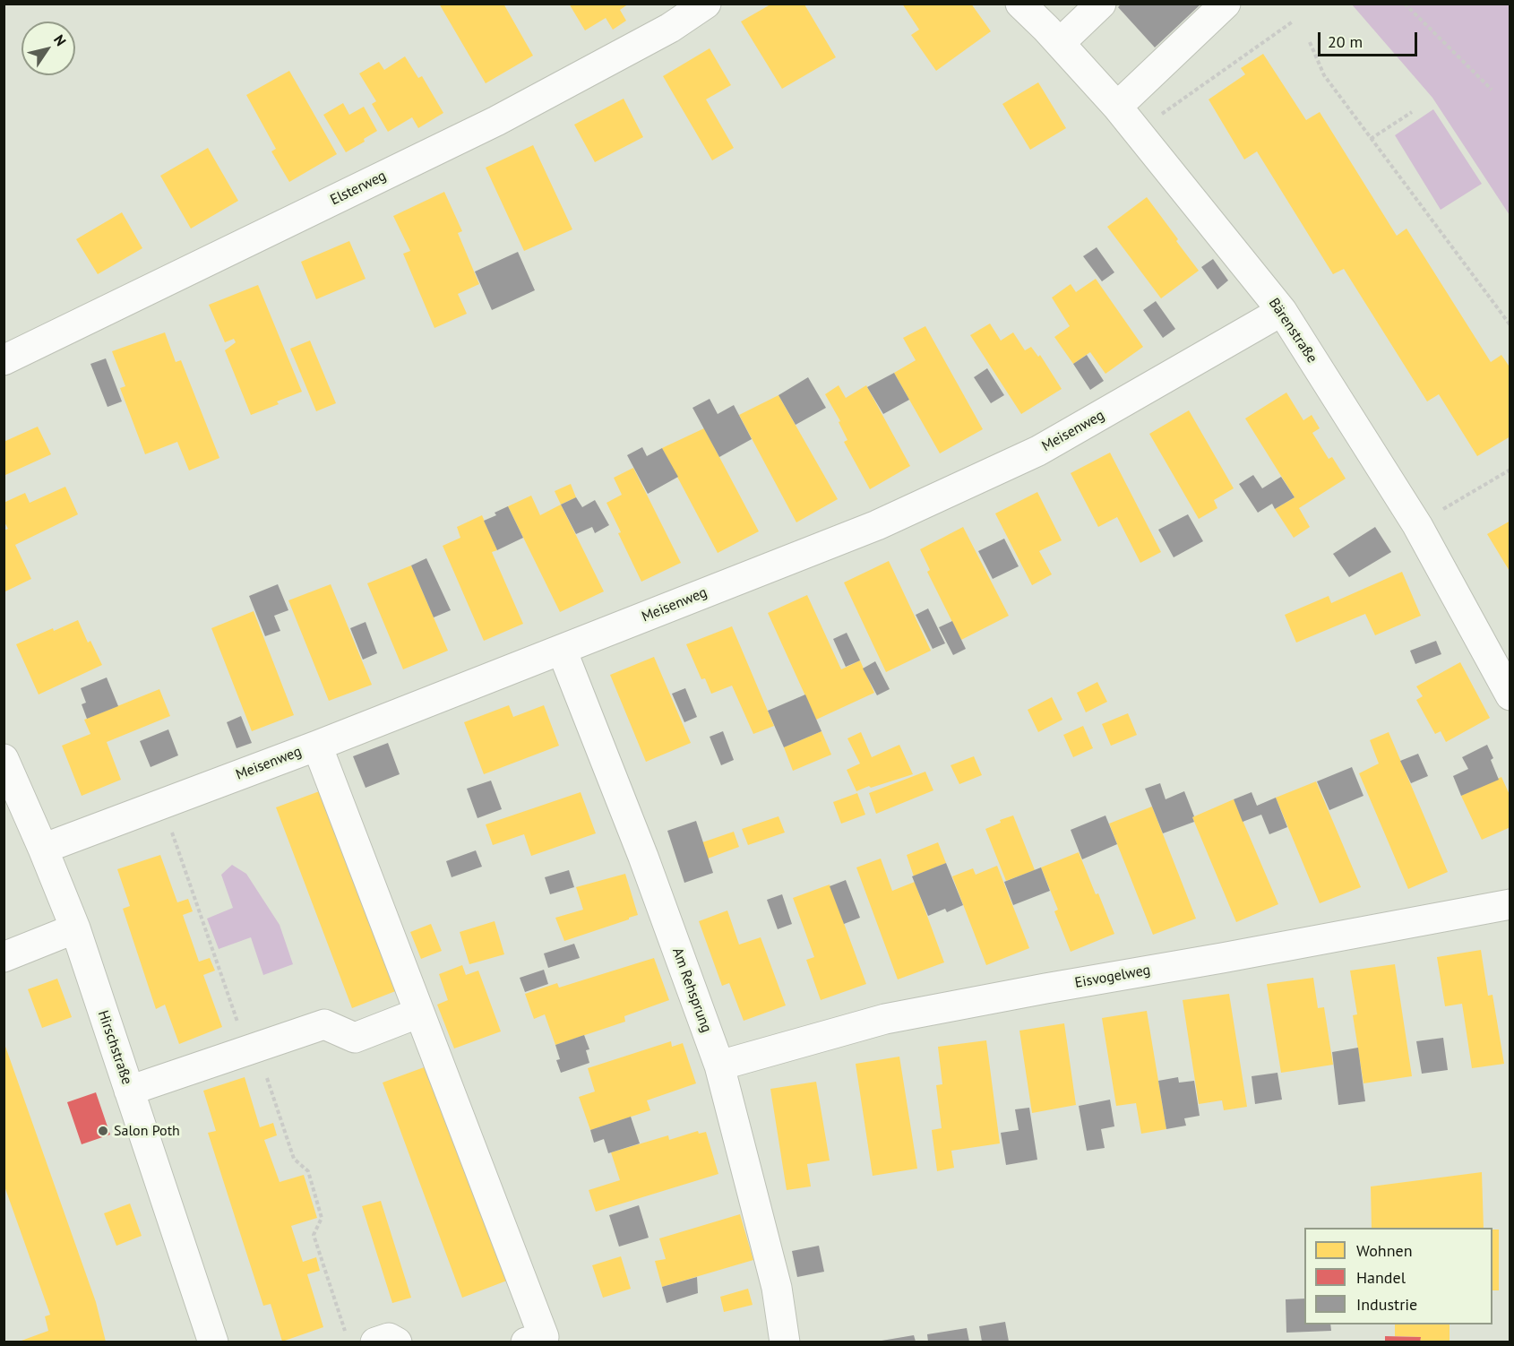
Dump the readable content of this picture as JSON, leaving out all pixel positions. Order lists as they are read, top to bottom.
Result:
{
  "streets": {
    "street": [
      "Elsterweg",
      "Bärenstraße",
      "Meisenweg",
      "Eisvogelweg",
      "Am Rehsprung",
      "Hirschstraße"
    ]
  },
  "crossings": [
    ["Bärenstraße", "Meisenweg"],
    ["Meisenweg", "Am Rehsprung"],
    ["Meisenweg", "Hirschstraße"],
    ["Eisvogelweg", "Am Rehsprung"]
  ],
  "places": ["Salon Poth"],
  "legend": ["Wohnen", "Handel", "Industrie"],
  "scale_bar": "20 m",
  "north": "top right"
}
